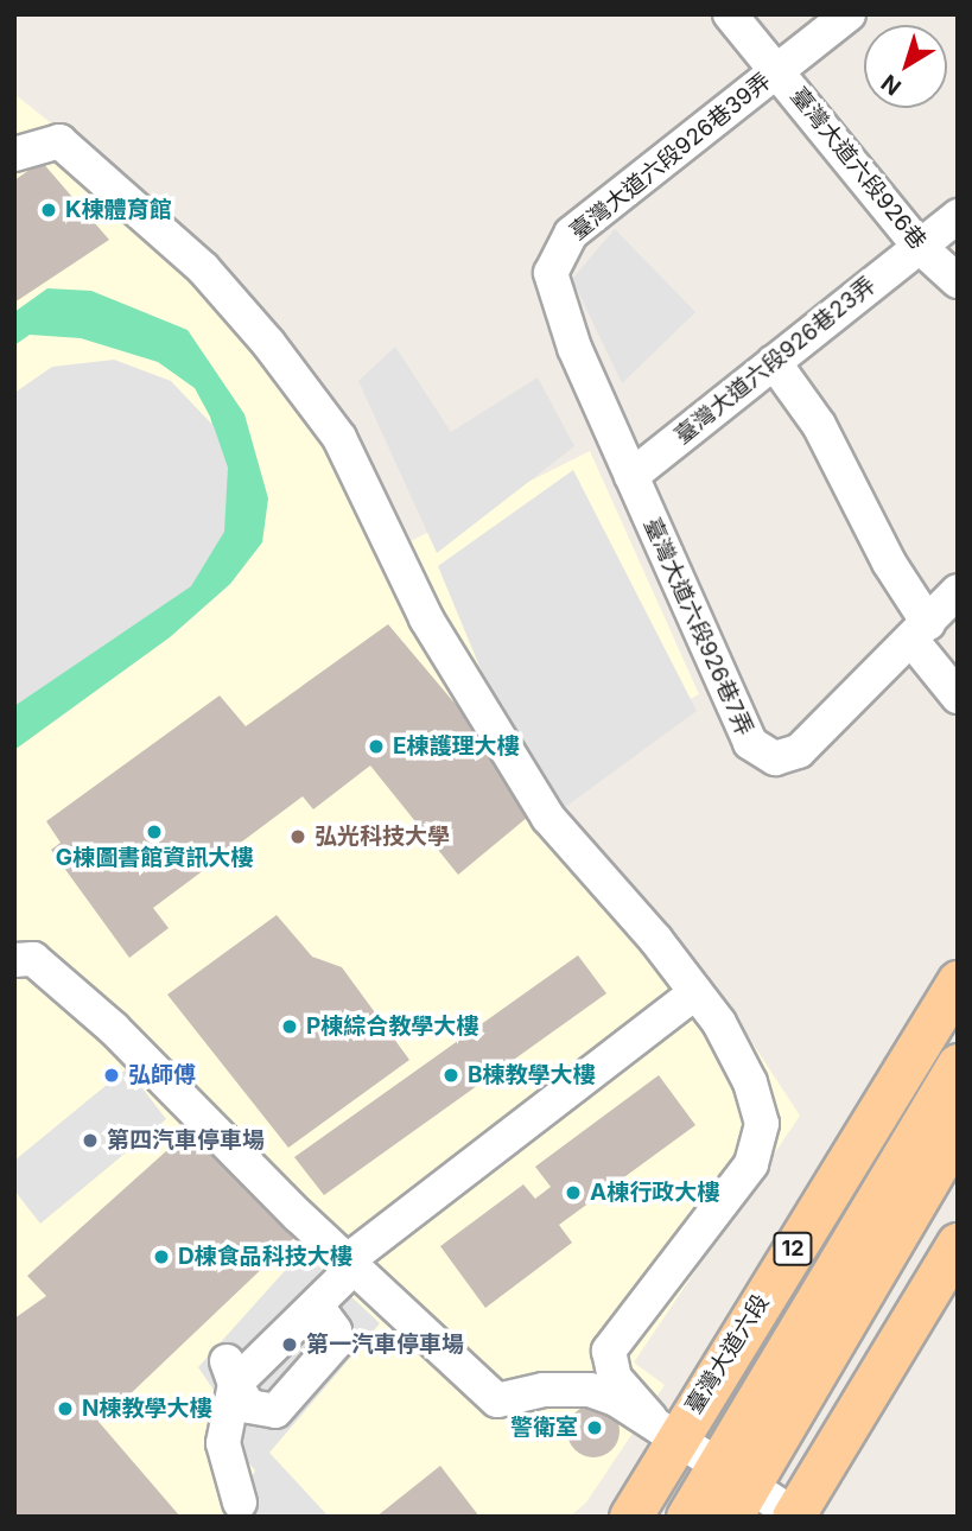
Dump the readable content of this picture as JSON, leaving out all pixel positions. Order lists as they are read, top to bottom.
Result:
{
  "streets": {
    "main road": ["12", "臺灣大道六段"],
    "street": [
      "臺灣大道六段926巷39弄",
      "臺灣大道六段926巷",
      "臺灣大道六段926巷23弄",
      "臺灣大道六段926巷7弄"
    ]
  },
  "crossings": [
    ["臺灣大道六段926巷39弄", "臺灣大道六段926巷"],
    ["臺灣大道六段926巷39弄", "臺灣大道六段926巷23弄"],
    ["臺灣大道六段926巷39弄", "臺灣大道六段926巷7弄"],
    ["臺灣大道六段926巷", "臺灣大道六段926巷23弄"],
    ["臺灣大道六段926巷23弄", "臺灣大道六段926巷7弄"]
  ],
  "places": [
    "K棟體育館",
    "E棟護理大樓",
    "G棟圖書館資訊大樓",
    "弘光科技大學",
    "P棟綜合教學大樓",
    "弘師傅",
    "B棟教學大樓",
    "第四汽車停車場",
    "A棟行政大樓",
    "D棟食品科技大樓",
    "第一汽車停車場",
    "N棟教學大樓",
    "警衛室"
  ],
  "north": "bottom left"
}
